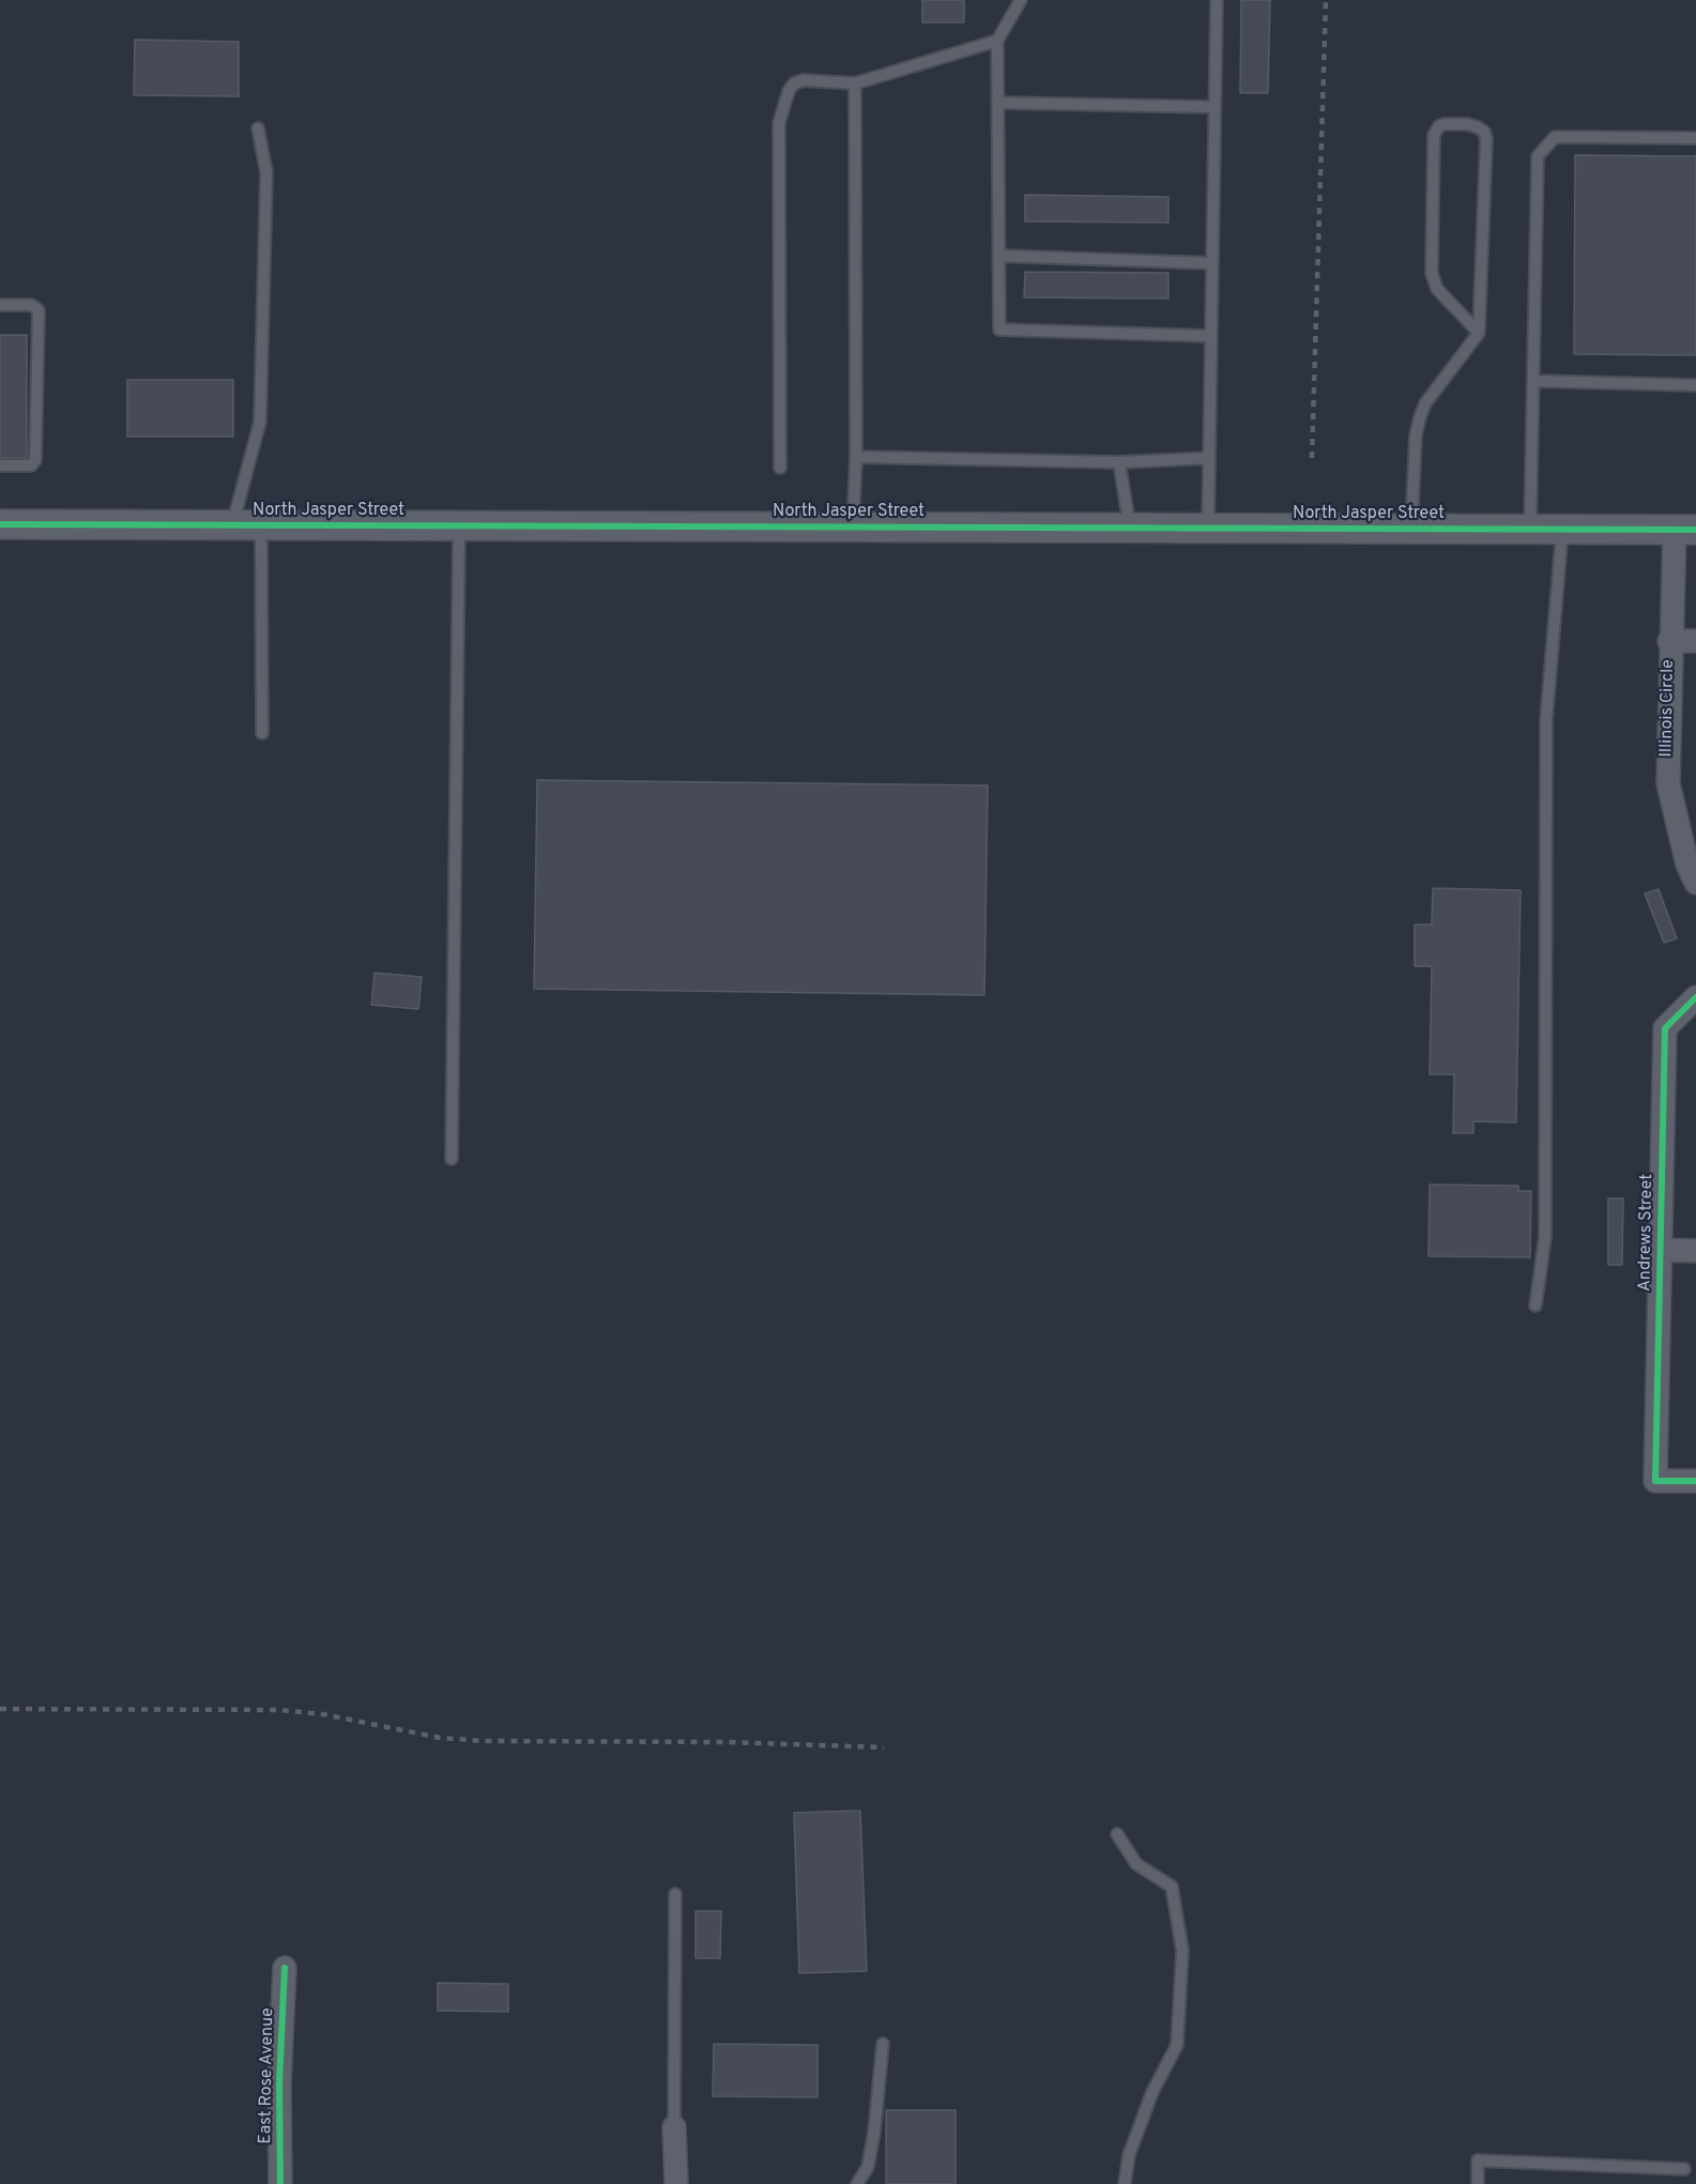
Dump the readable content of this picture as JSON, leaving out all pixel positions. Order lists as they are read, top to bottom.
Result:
{
  "streets": {
    "street": [
      "North Jasper Street",
      "Illinois Circle",
      "Andrews Street",
      "East Rose Avenue"
    ]
  },
  "crossings": [
    ["North Jasper Street", "Illinois Circle"]
  ]
}
